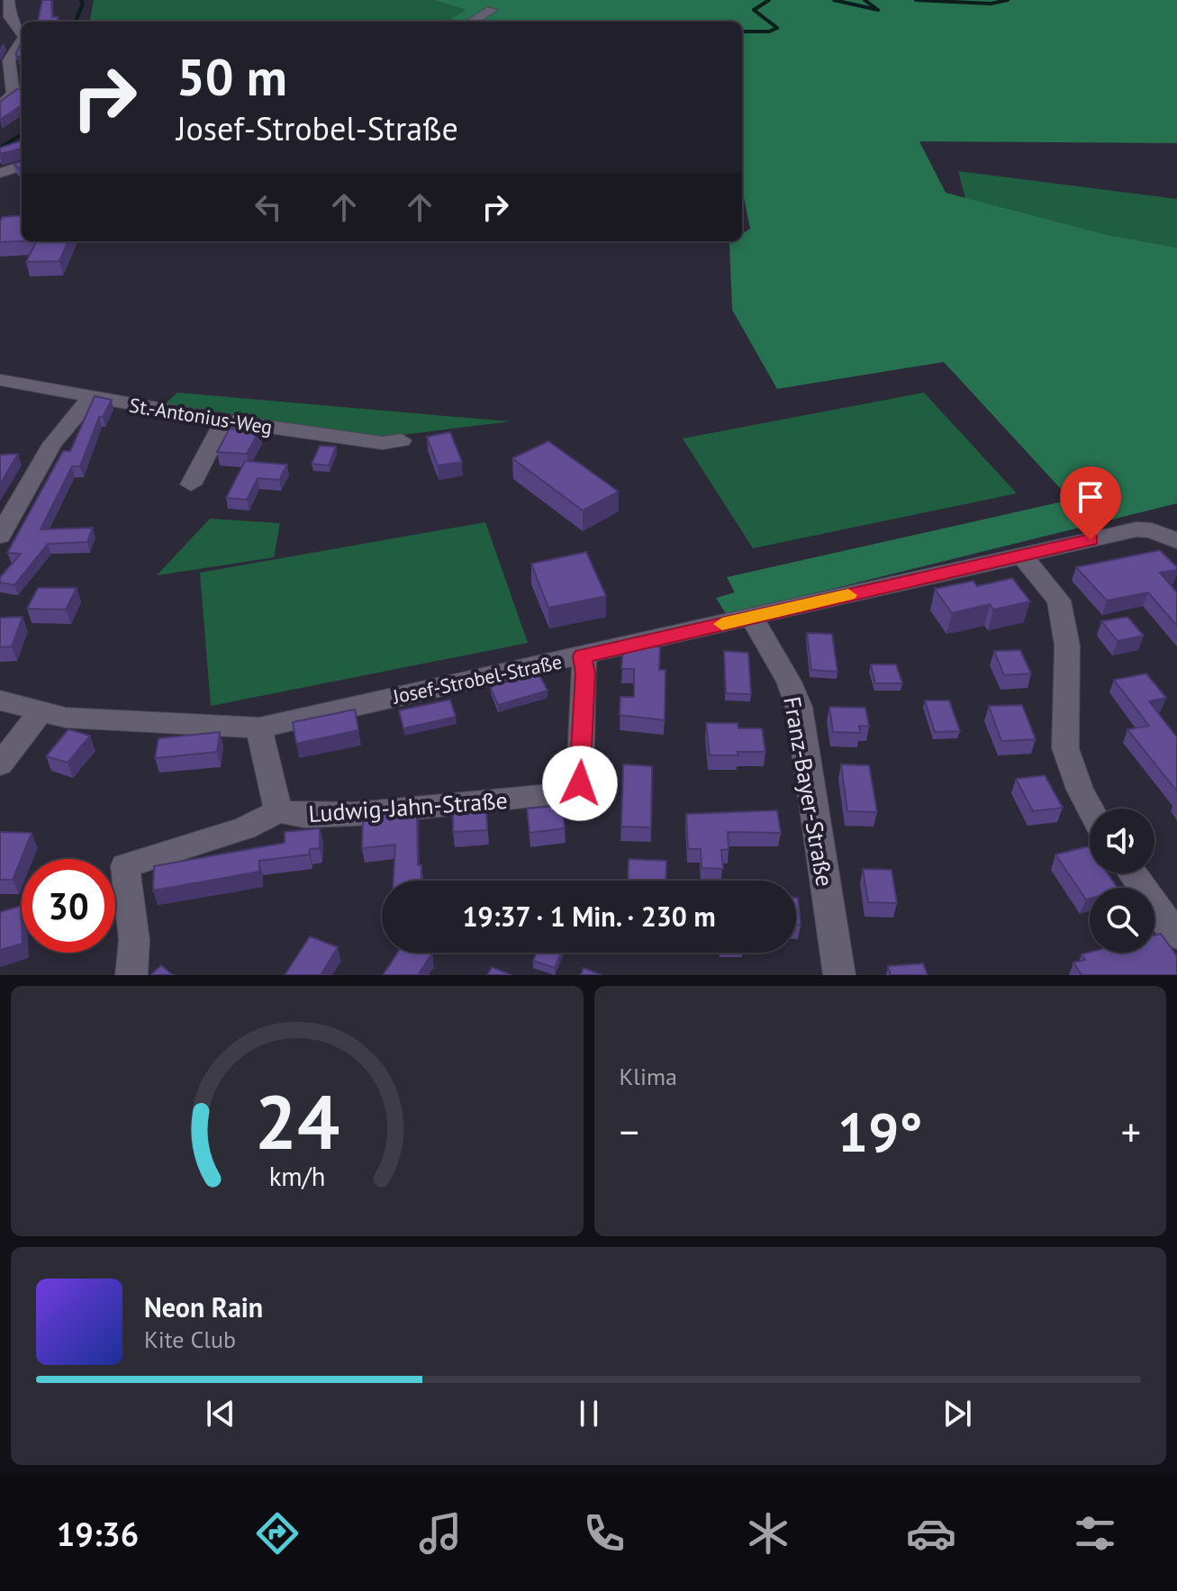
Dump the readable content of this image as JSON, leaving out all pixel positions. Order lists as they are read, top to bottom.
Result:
{
  "streets": {
    "street": [
      "St.-Antonius-Weg",
      "Josef-Strobel-Straße",
      "Franz-Bayer-Straße",
      "Ludwig-Jahn-Straße"
    ]
  },
  "crossings": [
    ["Josef-Strobel-Straße", "Franz-Bayer-Straße"],
    ["Josef-Strobel-Straße", "Ludwig-Jahn-Straße"]
  ],
  "page": {
    "turn": ["50 m", "Josef-Strobel-Straße"],
    "limit": "30",
    "trip": "19:37 · 1 Min. · 230 m",
    "tile": "Klima",
    "heat": ["−", "19°", "+"],
    "song": ["Neon Rain", "Kite Club"],
    "tabs": "19:36",
    "gauge": ["24", "km/h"]
  }
}
